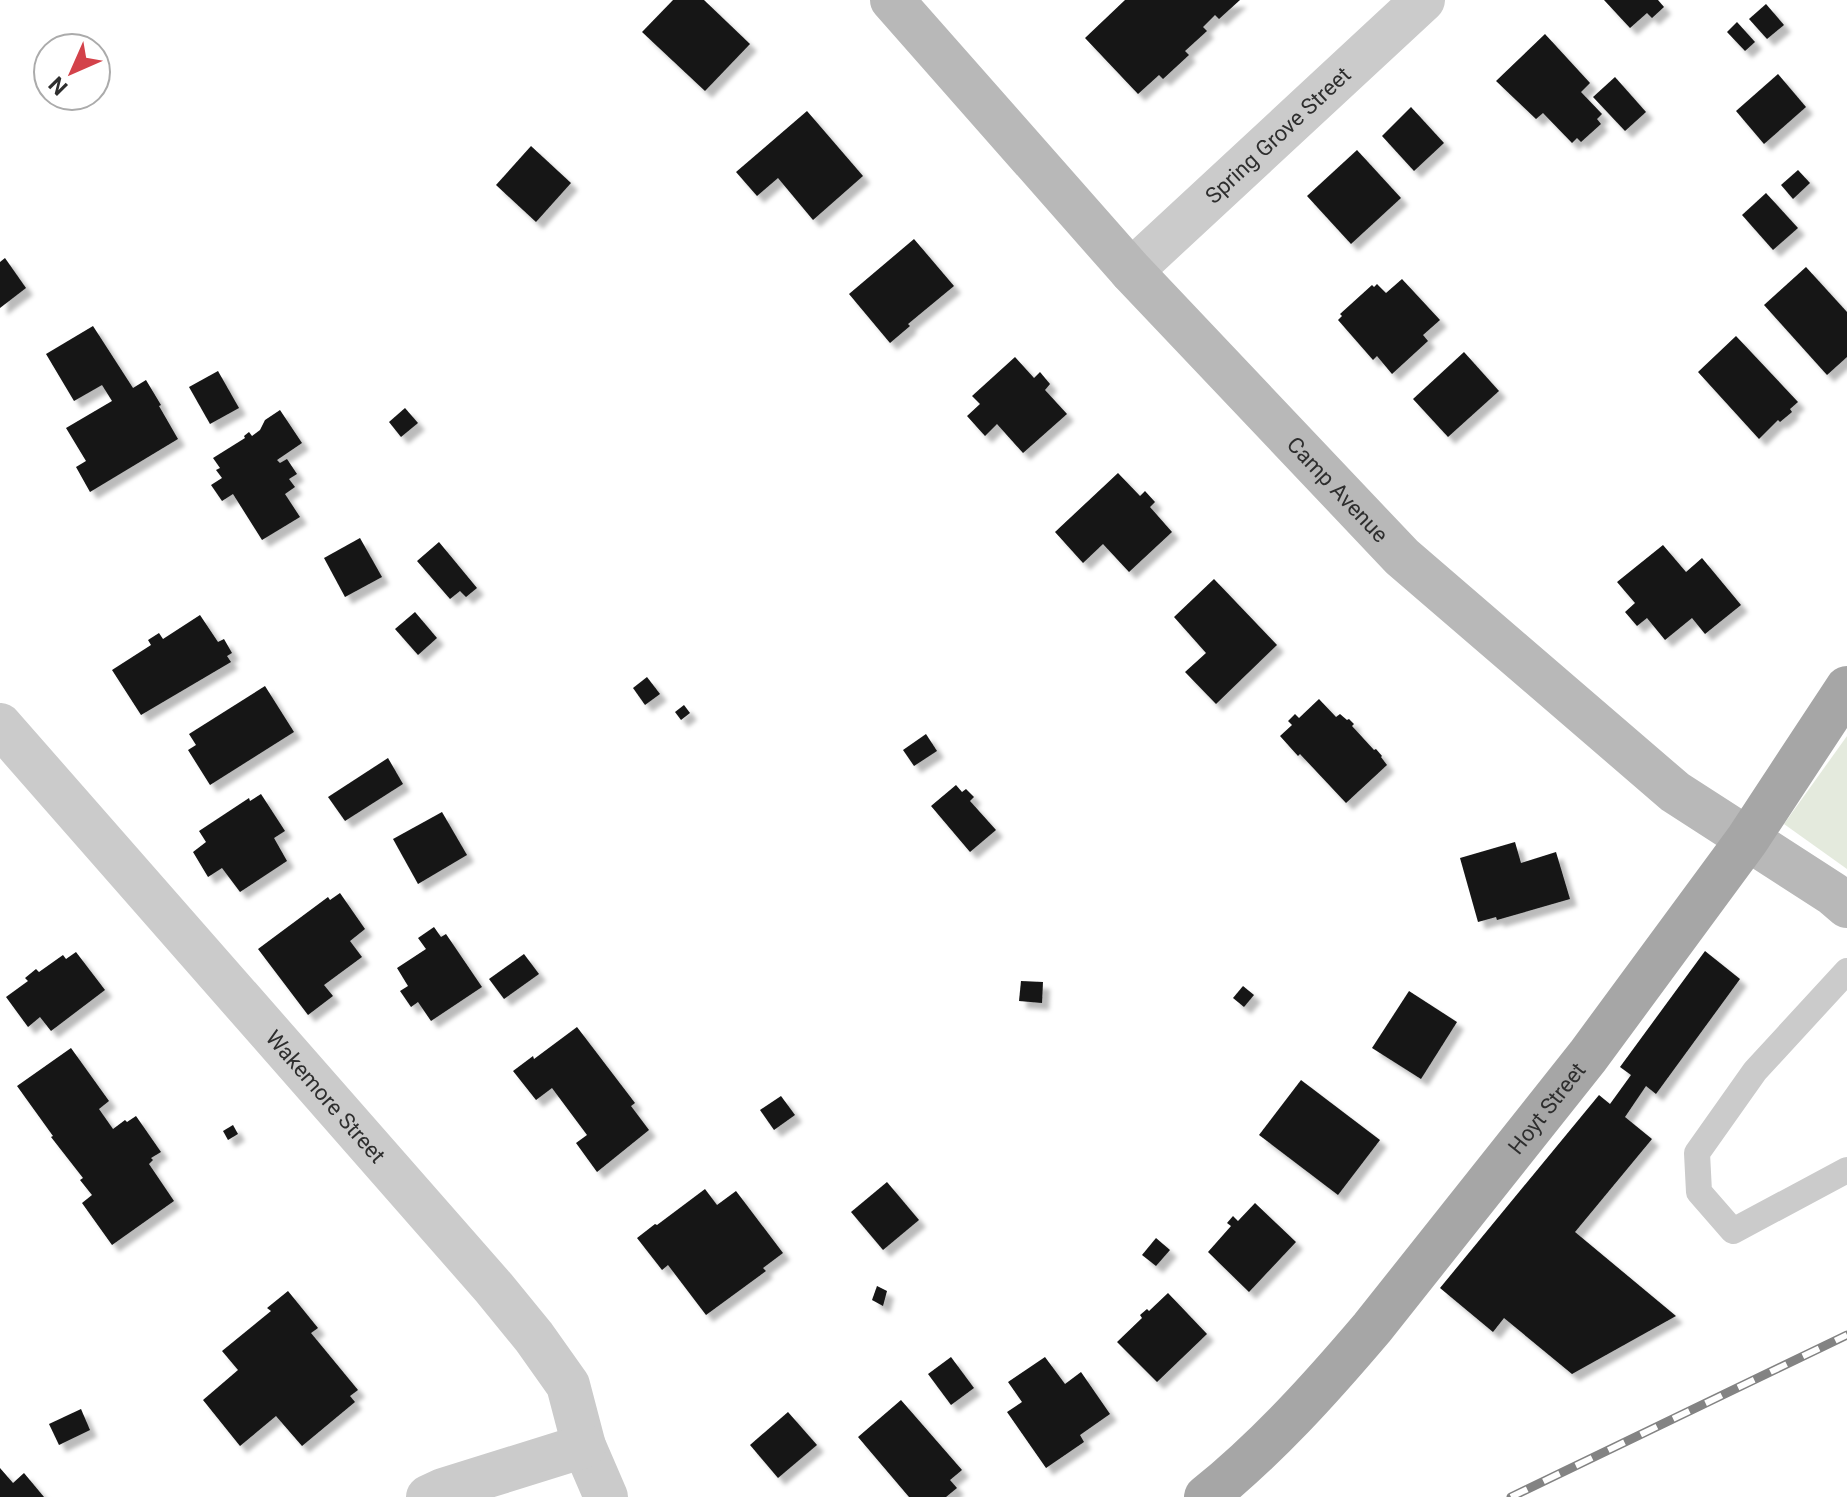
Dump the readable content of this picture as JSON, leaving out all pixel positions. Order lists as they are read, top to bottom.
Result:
{
  "streets": {
    "main road": ["Hoyt Street"],
    "street": ["Spring Grove Street", "Camp Avenue", "Wakemore Street"]
  },
  "crossings": [
    ["Spring Grove Street", "Camp Avenue"],
    ["Camp Avenue", "Hoyt Street"]
  ],
  "north": "bottom left"
}
